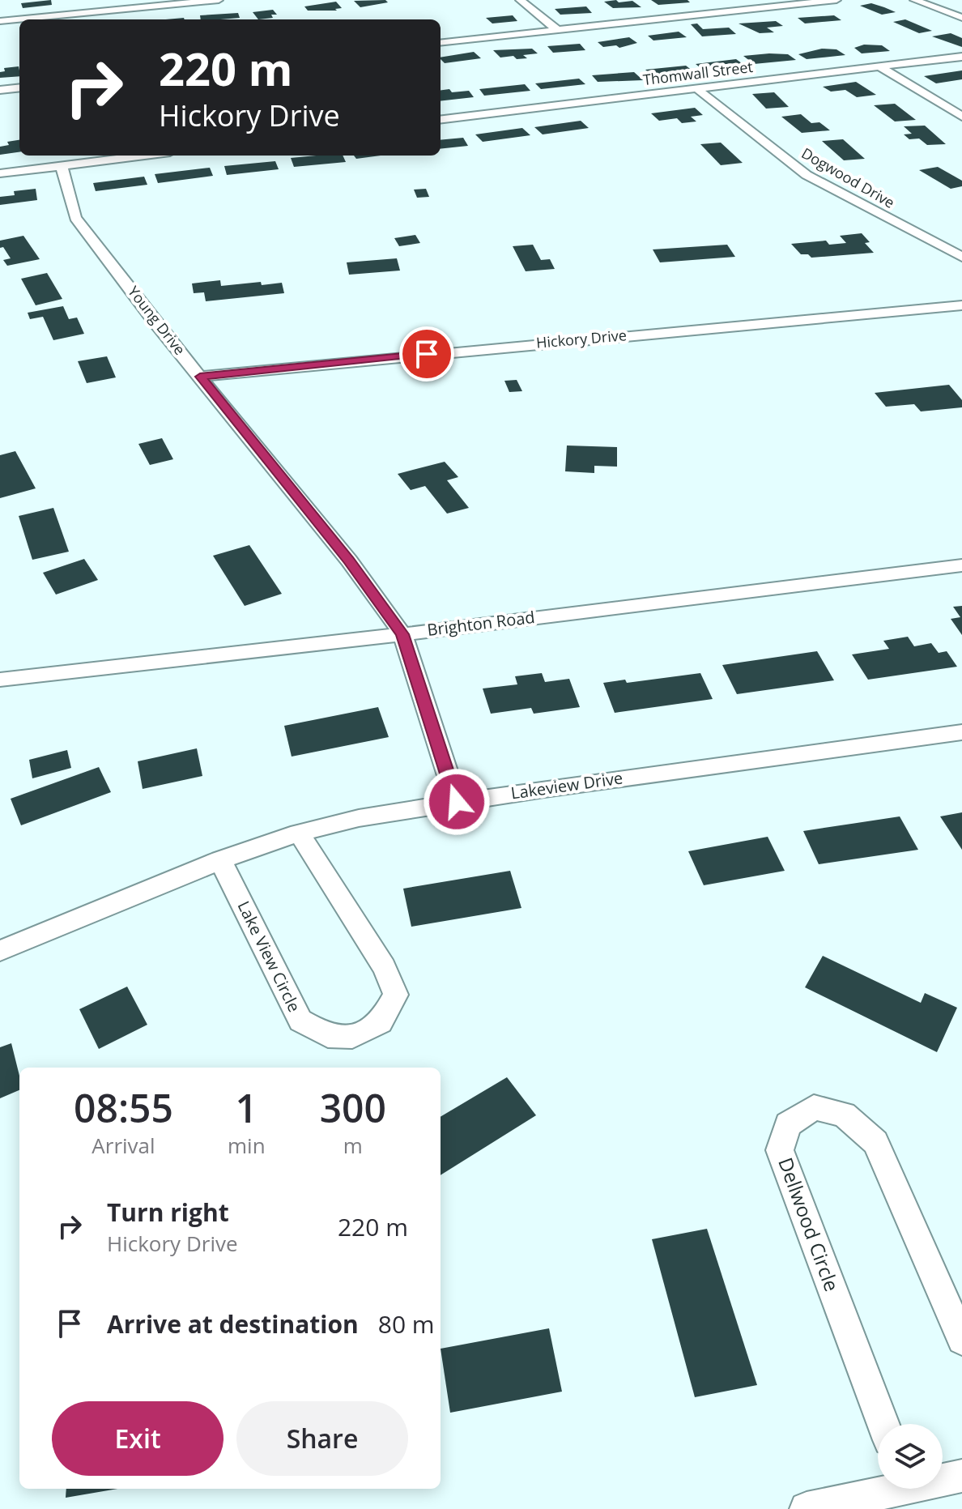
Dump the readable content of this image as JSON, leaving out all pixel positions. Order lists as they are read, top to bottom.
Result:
{
  "streets": {
    "street": [
      "Thomwall Street",
      "Dogwood Drive",
      "Young Drive",
      "Hickory Drive",
      "Brighton Road",
      "Lakeview Drive",
      "Lake View Circle",
      "Dellwood Circle"
    ]
  },
  "crossings": [
    ["Thomwall Street", "Dogwood Drive"],
    ["Young Drive", "Hickory Drive"],
    ["Young Drive", "Brighton Road"],
    ["Young Drive", "Lakeview Drive"],
    ["Lakeview Drive", "Lake View Circle"]
  ],
  "page": {
    "turn": ["220 m", "Hickory Drive"],
    "eta": [
      "08:55",
      "Arrival",
      "1",
      "min",
      "300",
      "m"
    ],
    "list": [
      {
        "name": "Turn right",
        "note": "Hickory Drive",
        "value": "220 m"
      },
      {
        "name": "Arrive at destination",
        "value": "80 m"
      }
    ],
    "buttons": ["Exit", "Share"]
  }
}
